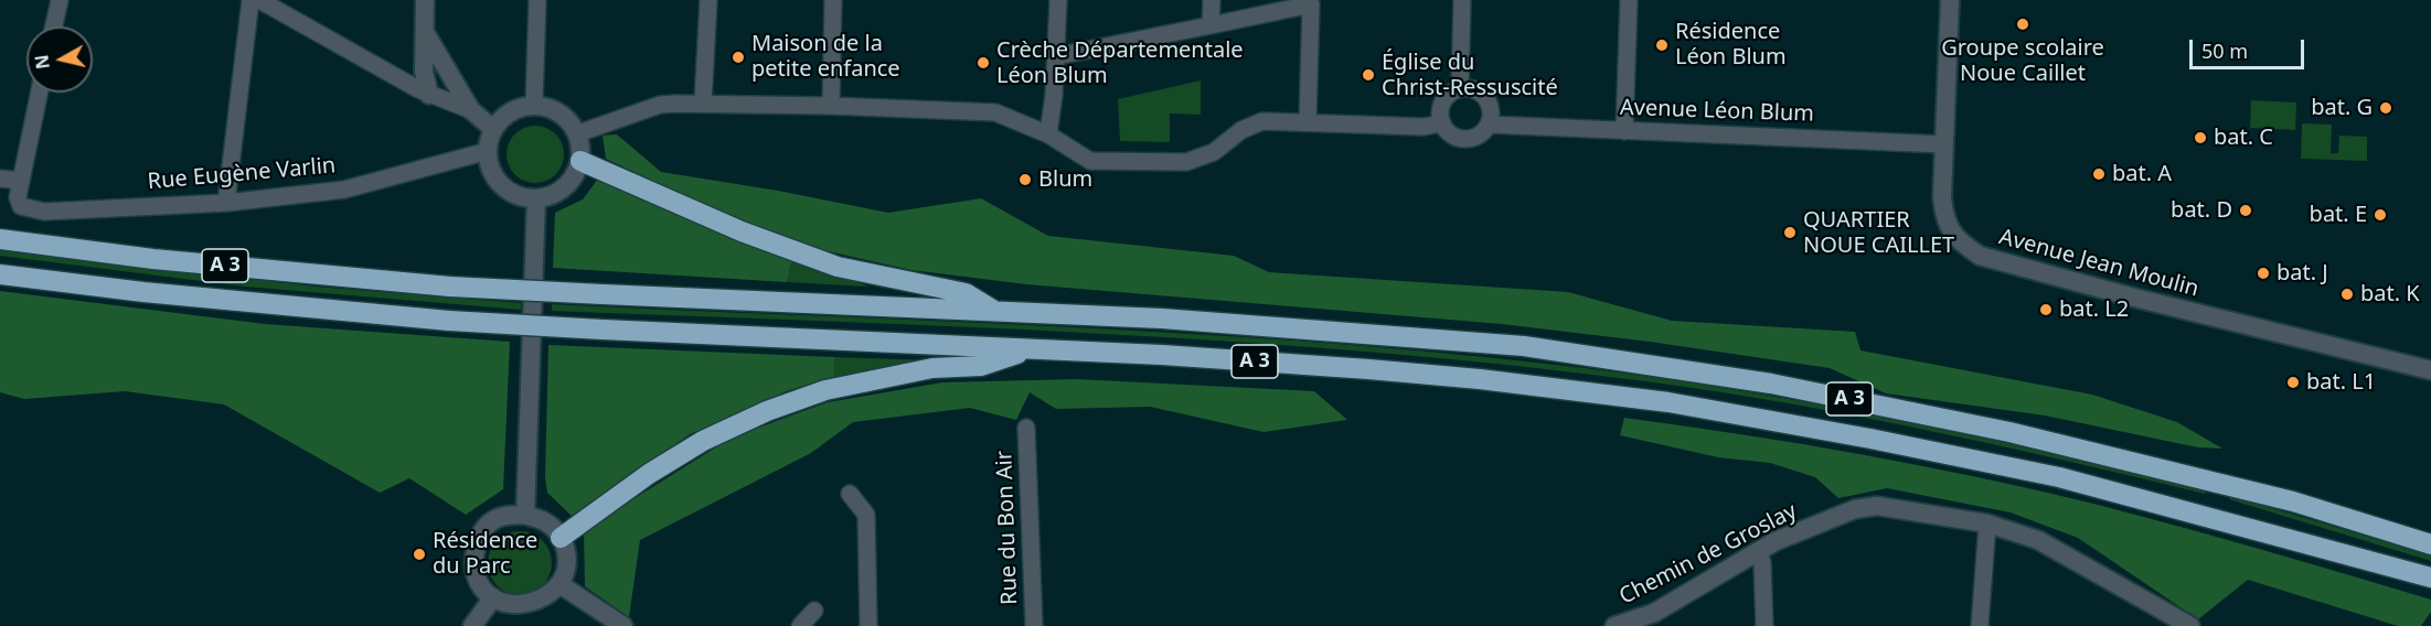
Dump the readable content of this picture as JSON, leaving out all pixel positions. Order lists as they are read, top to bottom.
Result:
{
  "streets": {
    "highway": ["A 3"],
    "street": [
      "Avenue Léon Blum",
      "Rue Eugène Varlin",
      "Avenue Jean Moulin",
      "Rue du Bon Air",
      "Chemin de Groslay"
    ]
  },
  "crossings": [
    ["Avenue Léon Blum", "Avenue Jean Moulin"]
  ],
  "places": [
    "Groupe scolaire Noue Caillet",
    "Résidence Léon Blum",
    "Maison de la petite enfance",
    "Crèche Départementale Léon Blum",
    "Église du Christ-Ressuscité",
    "bat. G",
    "bat. C",
    "bat. A",
    "Blum",
    "bat. D",
    "bat. E",
    "QUARTIER NOUE CAILLET",
    "bat. J",
    "bat. K",
    "bat. L2",
    "bat. L1",
    "Résidence du Parc"
  ],
  "scale_bar": "50 m",
  "north": "left"
}
